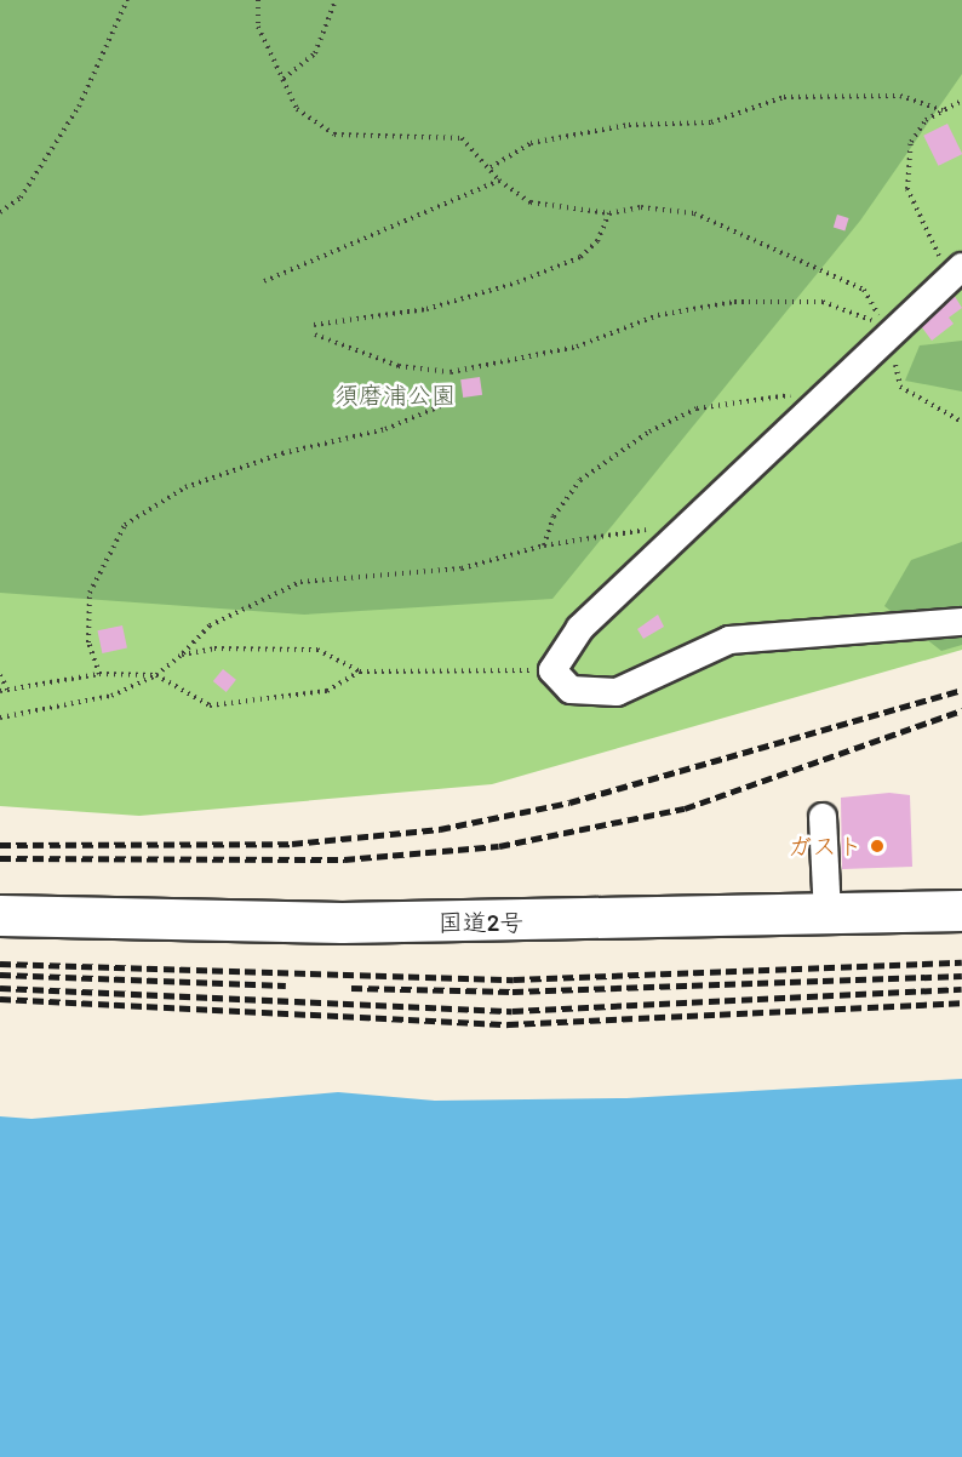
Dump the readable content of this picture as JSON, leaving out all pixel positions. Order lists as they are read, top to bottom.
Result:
{
  "streets": {
    "highway": ["国道2号"]
  },
  "parks": ["須磨浦公園"],
  "places": ["ガスト"]
}
